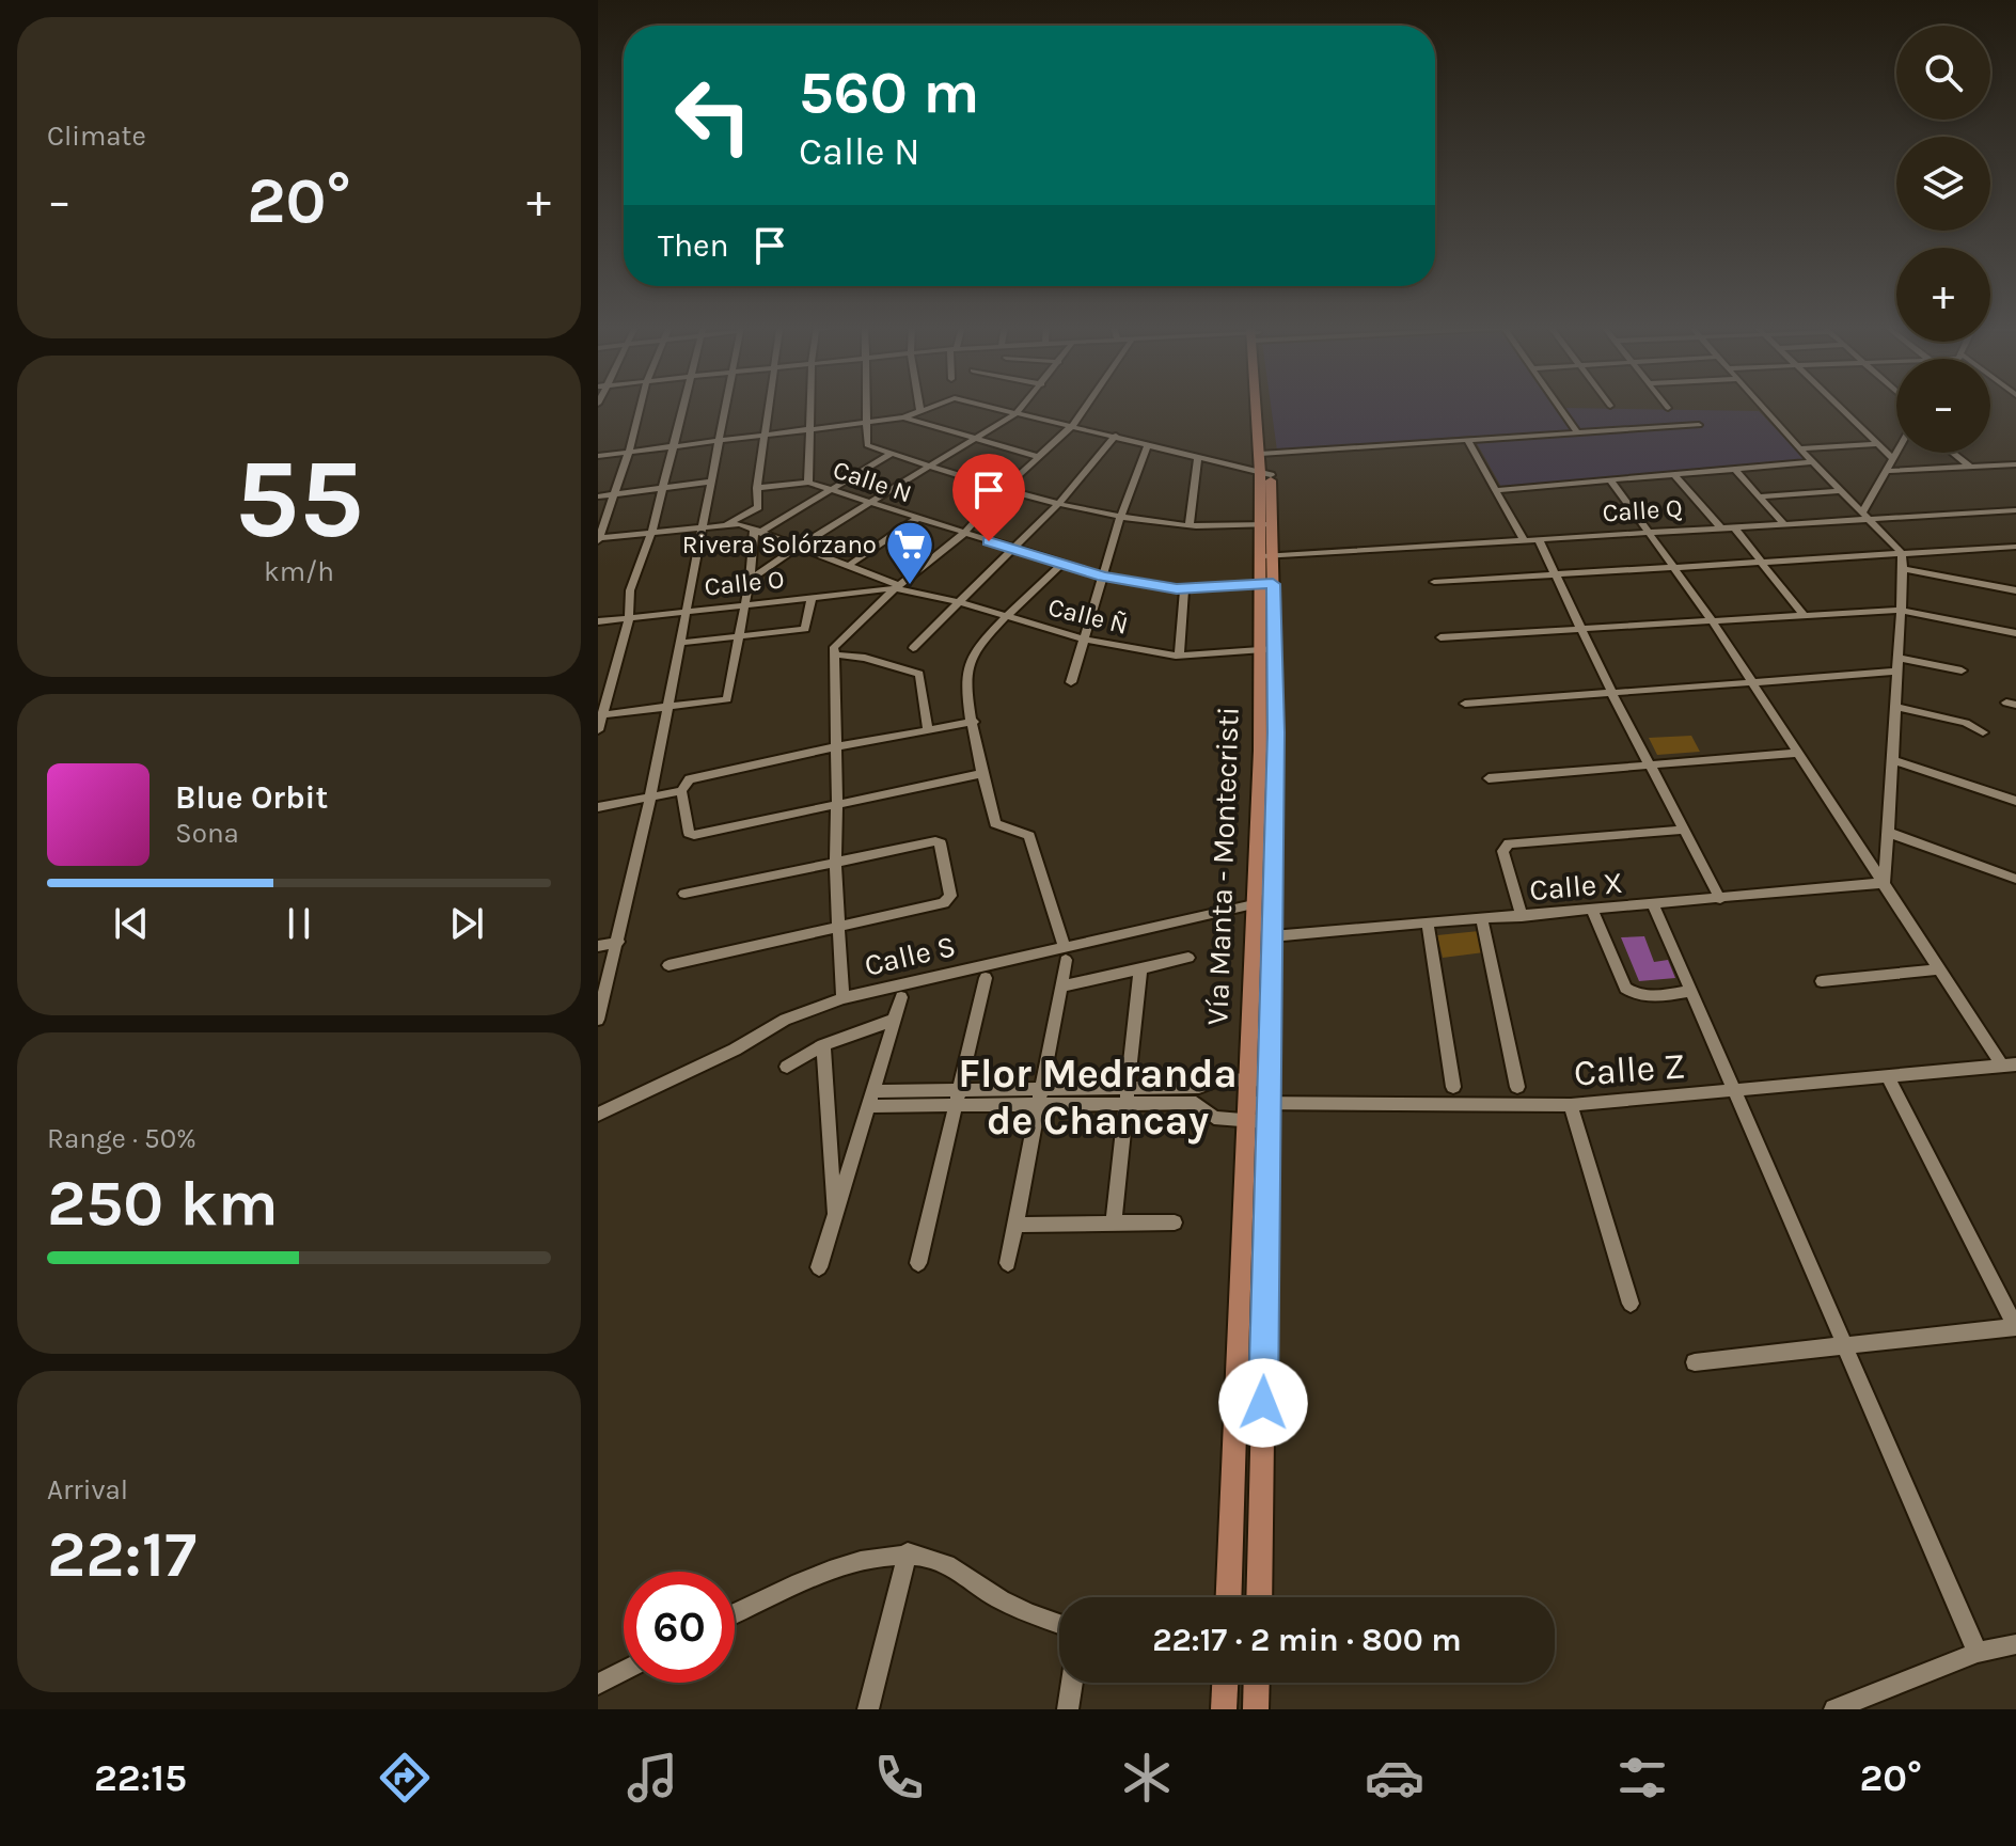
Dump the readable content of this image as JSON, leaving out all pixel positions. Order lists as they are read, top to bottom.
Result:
{
  "streets": {
    "main road": ["Vía Manta - Montecristi"],
    "street": [
      "Calle N",
      "Calle Q",
      "Calle O",
      "Calle Ñ",
      "Calle X",
      "Calle S",
      "Calle Z"
    ]
  },
  "crossings": [
    ["Calle N", "Vía Manta - Montecristi"],
    ["Calle Q", "Vía Manta - Montecristi"],
    ["Calle O", "Calle Ñ"],
    ["Calle Ñ", "Vía Manta - Montecristi"],
    ["Vía Manta - Montecristi", "Calle X"],
    ["Vía Manta - Montecristi", "Calle S"],
    ["Vía Manta - Montecristi", "Calle Z"]
  ],
  "districts": ["Flor Medranda de Chancay"],
  "places": {
    "supermarket": ["Rivera Solórzano"]
  },
  "page": {
    "tile": [
      "Climate",
      ["55", "km/h"],
      ["Range · 50%", "250 km"],
      ["Arrival", "22:17"]
    ],
    "map_buttons": ["+", "−"],
    "turn": ["560 m", "Calle N"],
    "heat": ["−", "20°", "+"],
    "then": "Then",
    "song": ["Blue Orbit", "Sona"],
    "limit": "60",
    "trip": "22:17 · 2 min · 800 m",
    "tabs": ["22:15", "20°"]
  }
}
